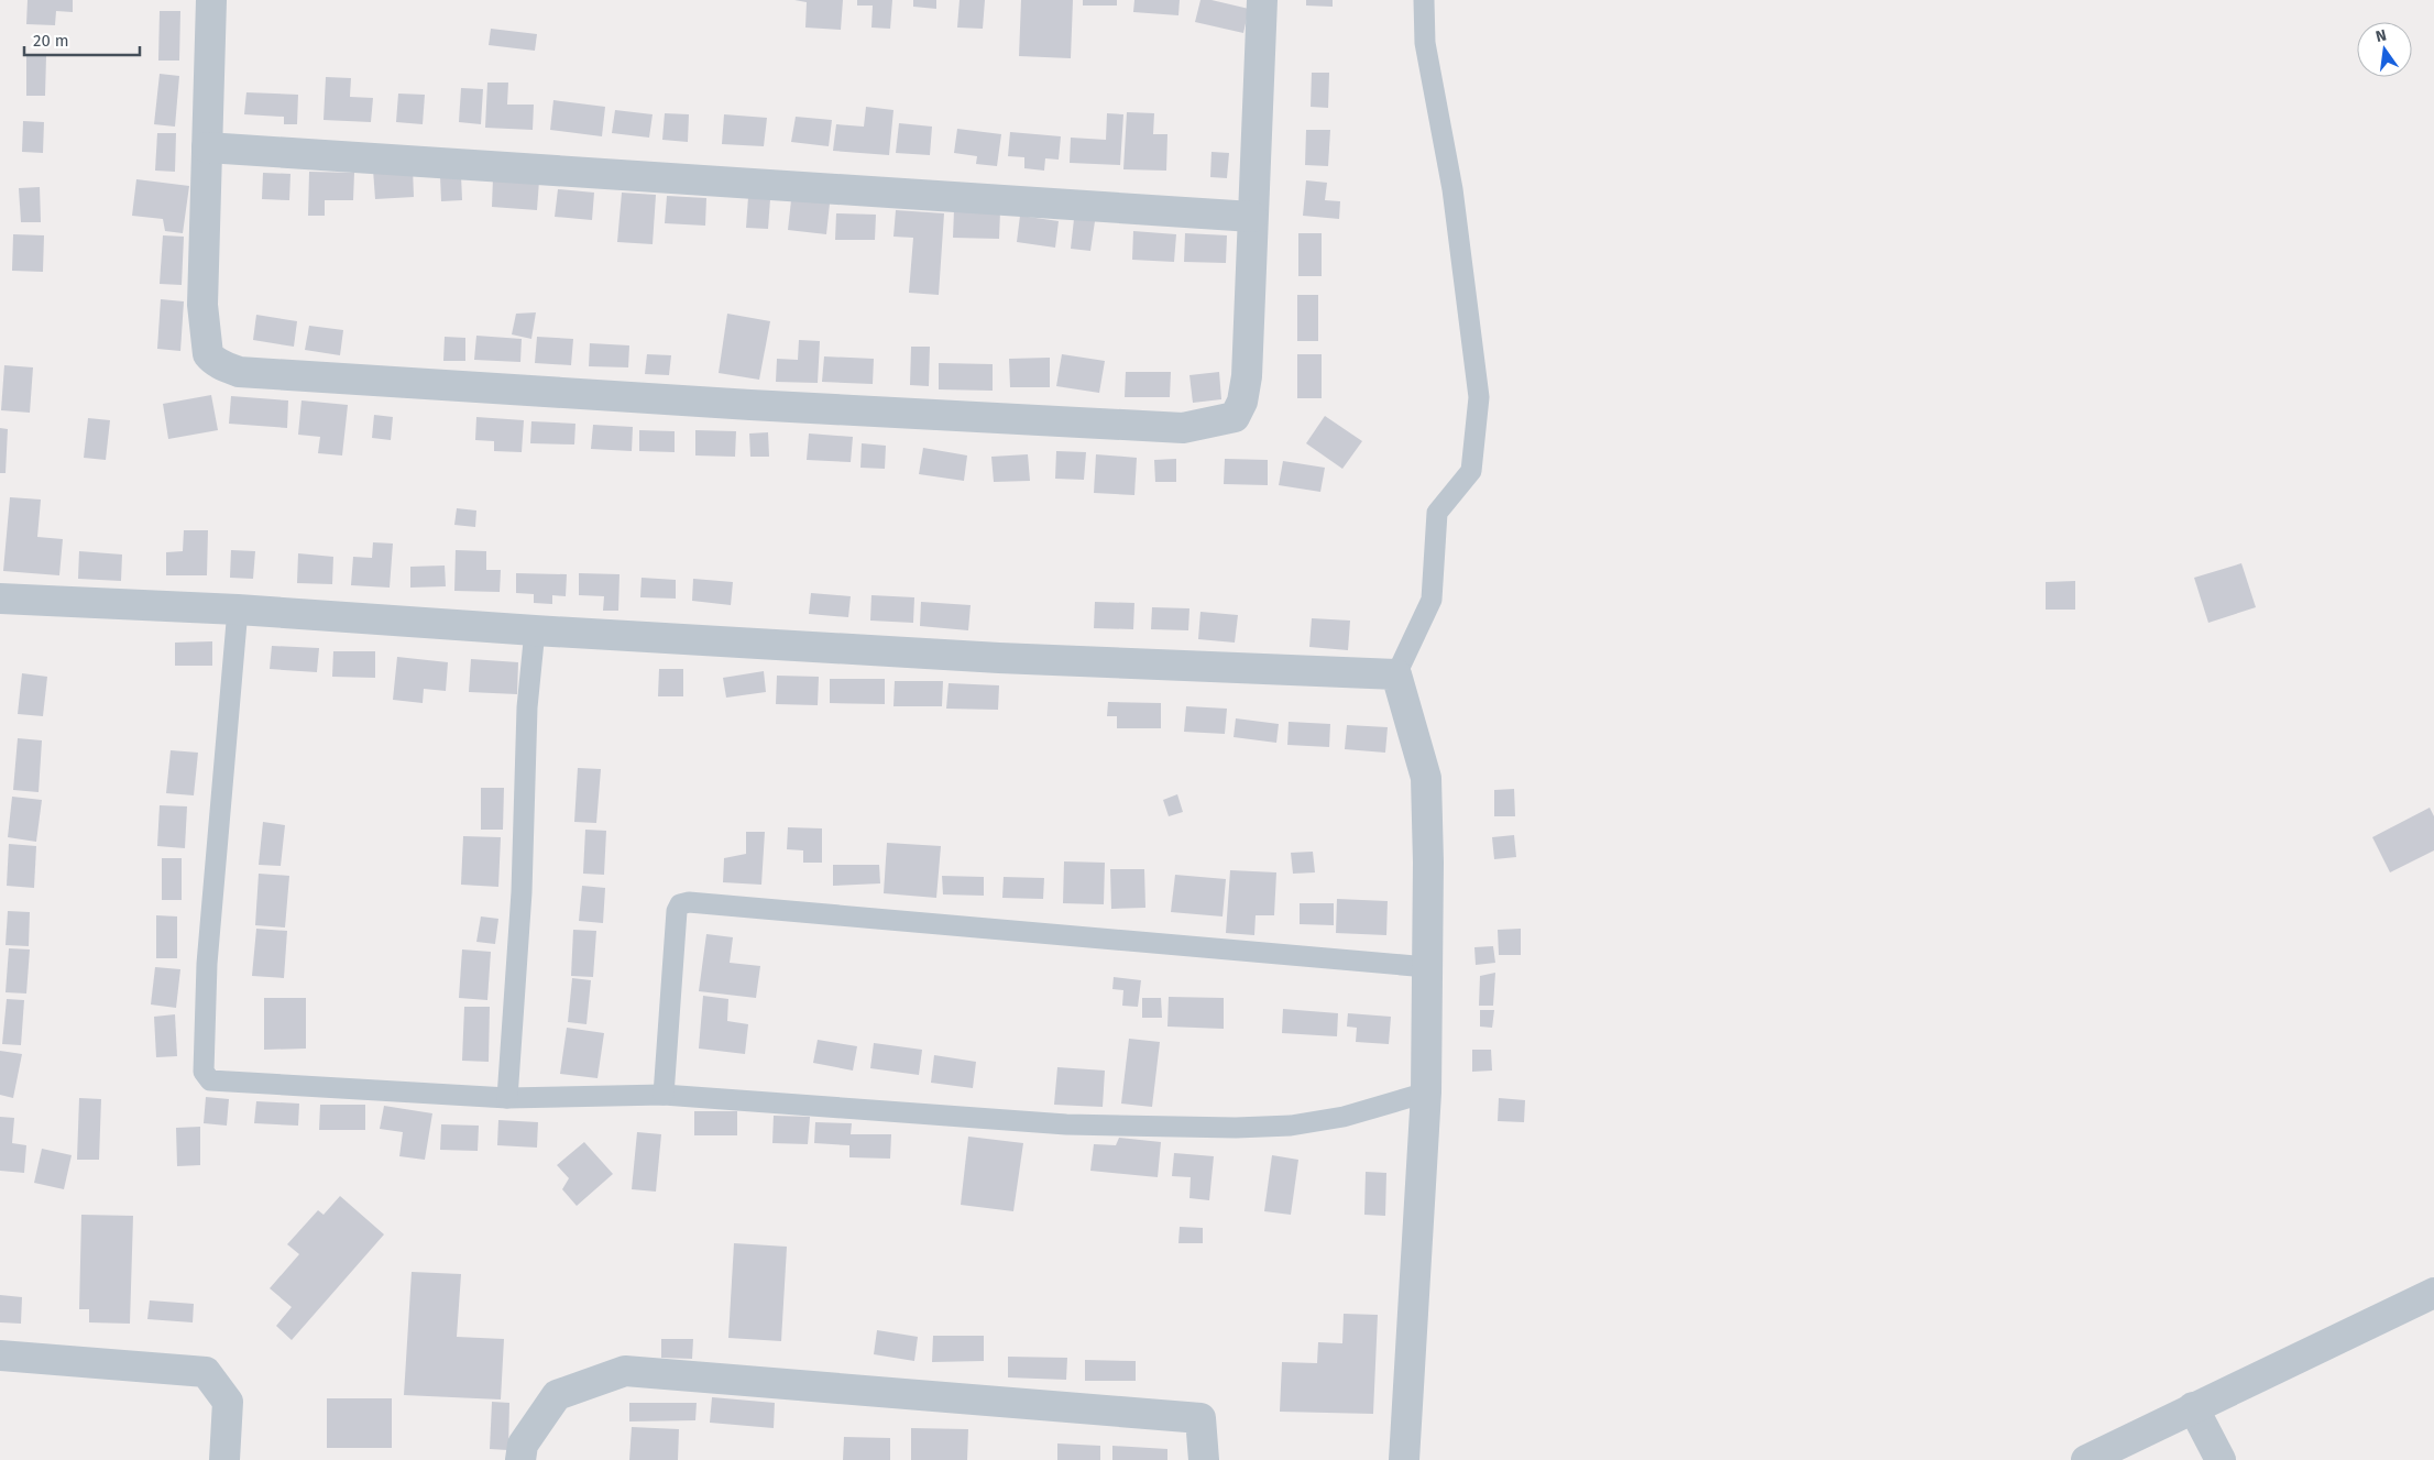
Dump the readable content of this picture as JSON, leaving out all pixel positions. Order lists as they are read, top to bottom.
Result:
{
  "scale_bar": "20 m",
  "north": "top"
}
